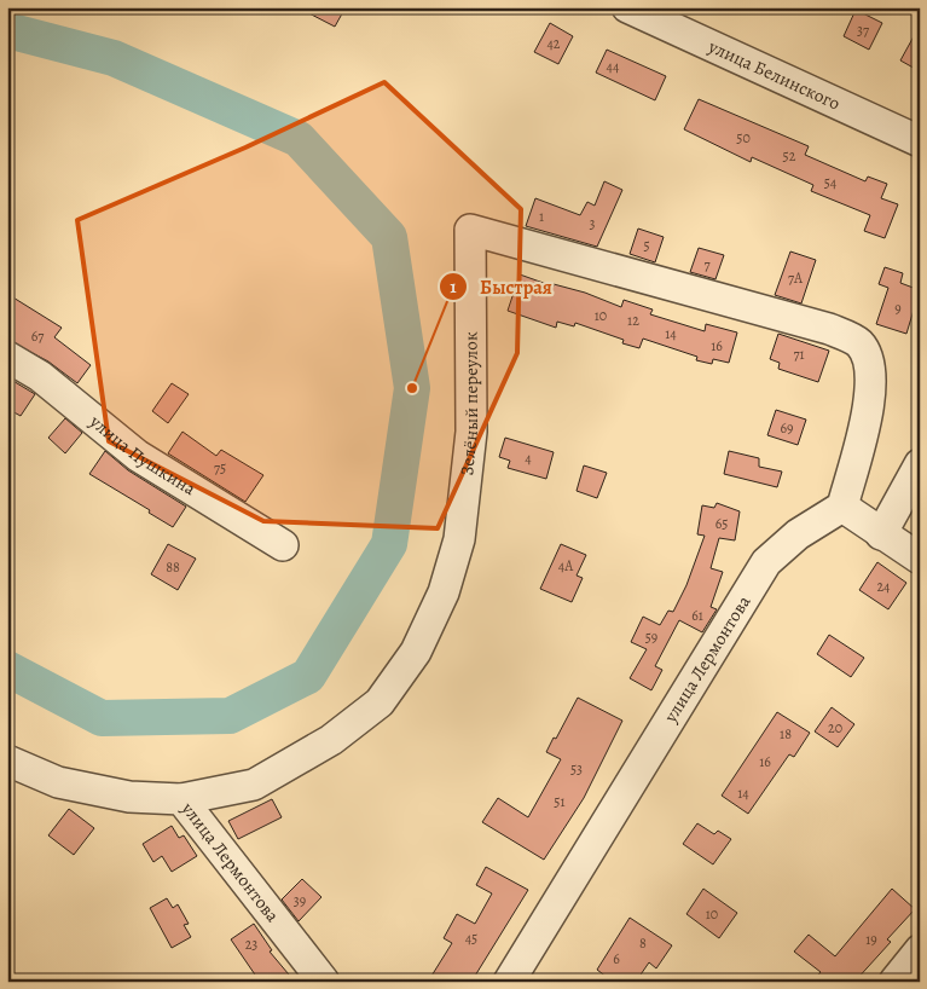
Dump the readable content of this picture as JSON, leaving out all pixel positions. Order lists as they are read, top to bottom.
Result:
{
  "streets": {
    "street": [
      "улица Белинского",
      "Зелёный переулок",
      "улица Пушкина",
      "улица Лермонтова"
    ]
  },
  "crossings": [
    ["Зелёный переулок", "улица Лермонтова"]
  ],
  "places": ["Быстрая"],
  "house_numbers": [
    "37",
    "42",
    "44",
    "50",
    "52",
    "54",
    "1",
    "3",
    "5",
    "7",
    "7А",
    "9",
    "10",
    "12",
    "14",
    "67",
    "16",
    "71",
    "69",
    "4",
    "75",
    "65",
    "4А",
    "88",
    "24",
    "61",
    "59",
    "20",
    "18",
    "16",
    "53",
    "14",
    "51",
    "39",
    "10",
    "45",
    "19",
    "8",
    "23",
    "6"
  ]
}
